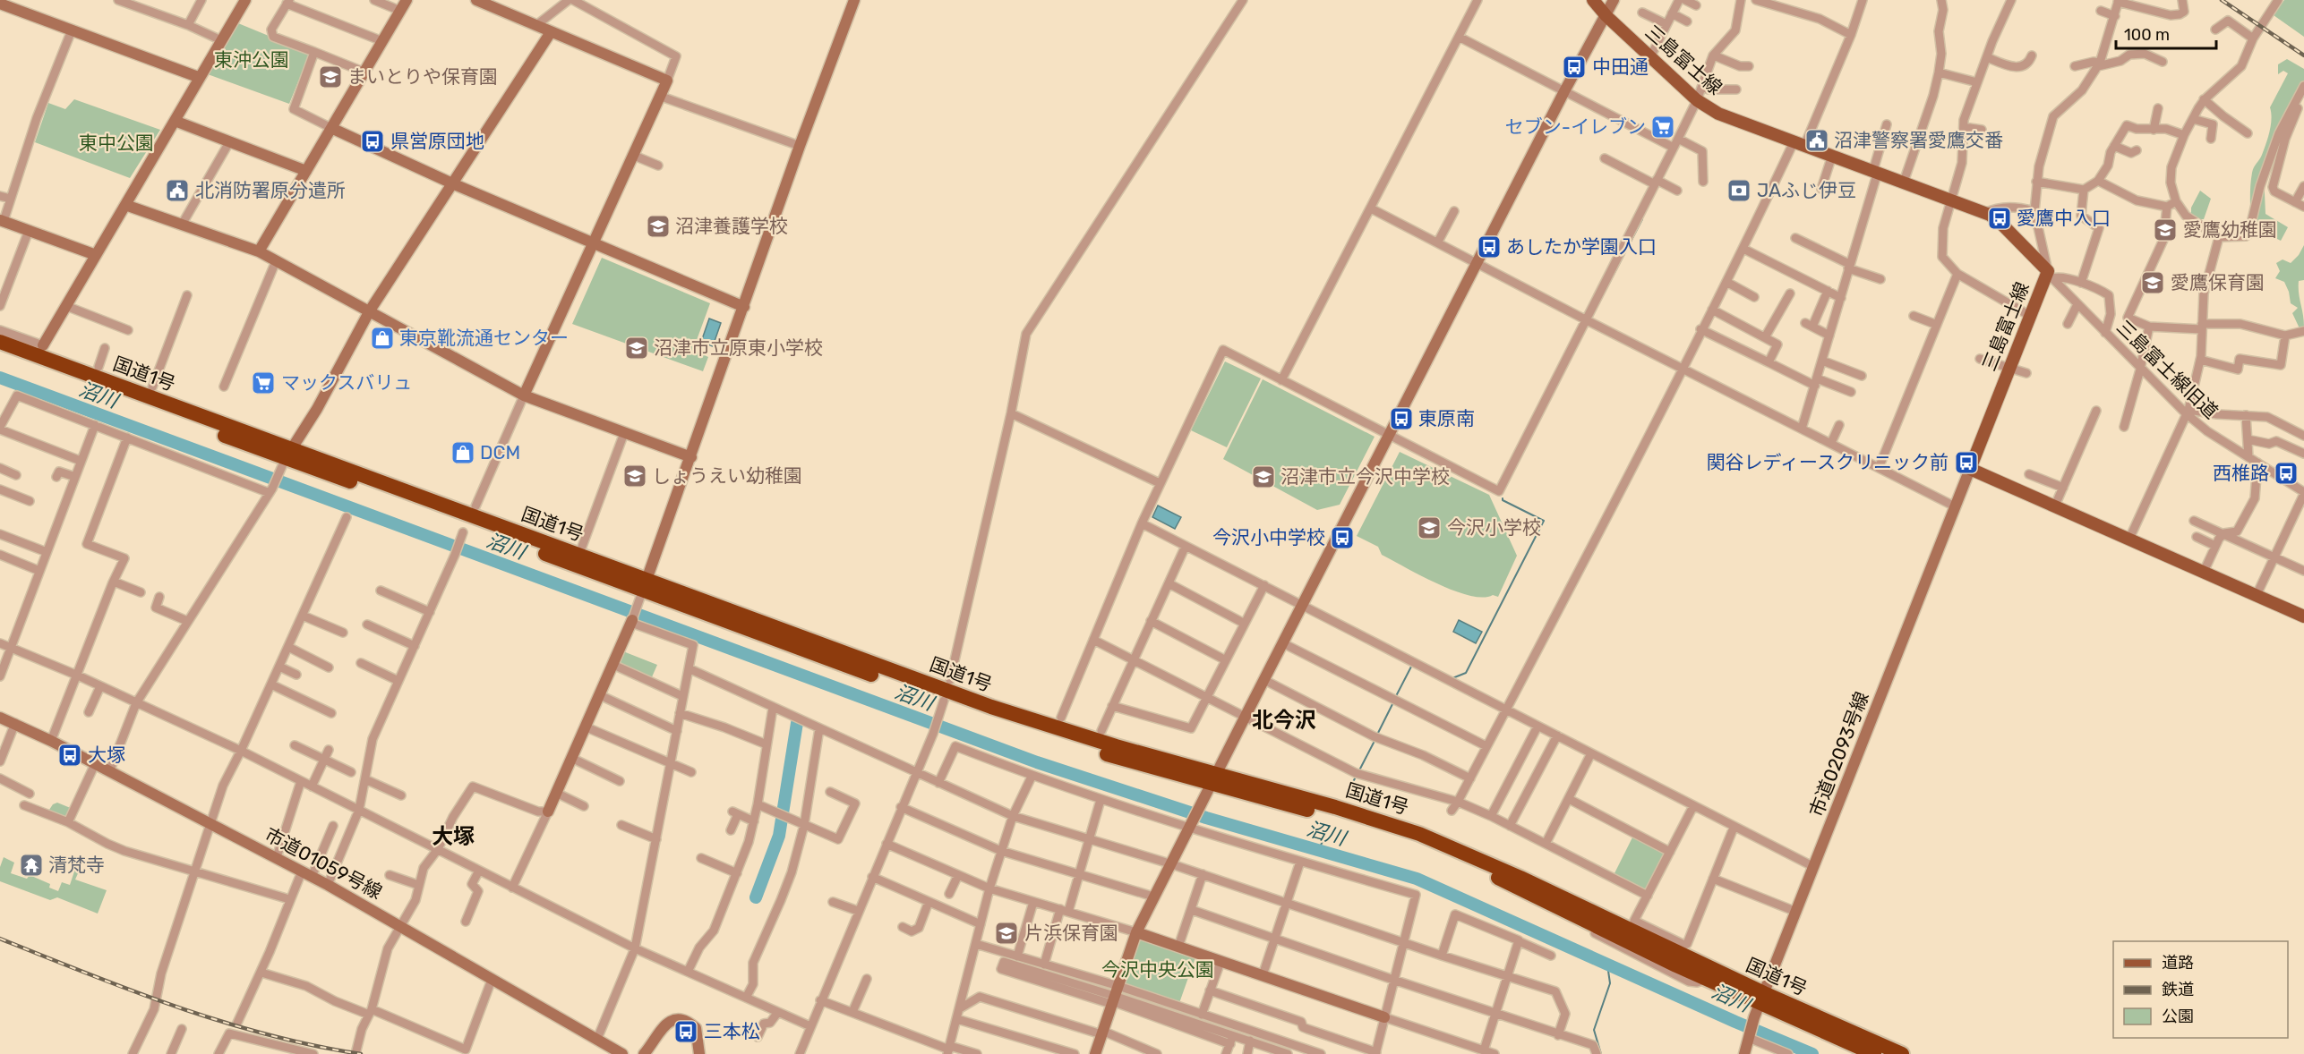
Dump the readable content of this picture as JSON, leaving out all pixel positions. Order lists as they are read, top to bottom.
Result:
{
  "streets": {
    "highway": ["国道1号"],
    "main road": ["三島富士線"],
    "street": ["三島富士線旧道", "市道02093号線", "市道01059号線"]
  },
  "crossings": [
    ["三島富士線", "三島富士線旧道"],
    ["三島富士線", "市道02093号線"],
    ["国道1号", "市道02093号線"]
  ],
  "districts": ["北今沢", "大塚"],
  "water": ["沼川"],
  "parks": ["東沖公園", "東中公園", "今沢中央公園"],
  "places": {
    "bus stop": [
      "中田通",
      "県営原団地",
      "愛鷹中入口",
      "あしたか学園入口",
      "東原南",
      "関谷レディースクリニック前",
      "西椎路",
      "今沢小中学校",
      "大塚",
      "三本松"
    ],
    "school or university": [
      "まいとりや保育園",
      "沼津養護学校",
      "愛鷹幼稚園",
      "愛鷹保育園",
      "沼津市立原東小学校",
      "しょうえい幼稚園",
      "沼津市立今沢中学校",
      "今沢小学校",
      "片浜保育園"
    ],
    "supermarket": ["セブン-イレブン", "マックスバリュ"],
    "public building": ["沼津警察署愛鷹交番", "北消防署原分遣所"],
    "bank": ["JAふじ伊豆"],
    "shop": ["東京靴流通センター", "DCM"],
    "temple": ["清梵寺"]
  },
  "legend": ["道路", "鉄道", "公園"],
  "scale_bar": "100 m"
}
